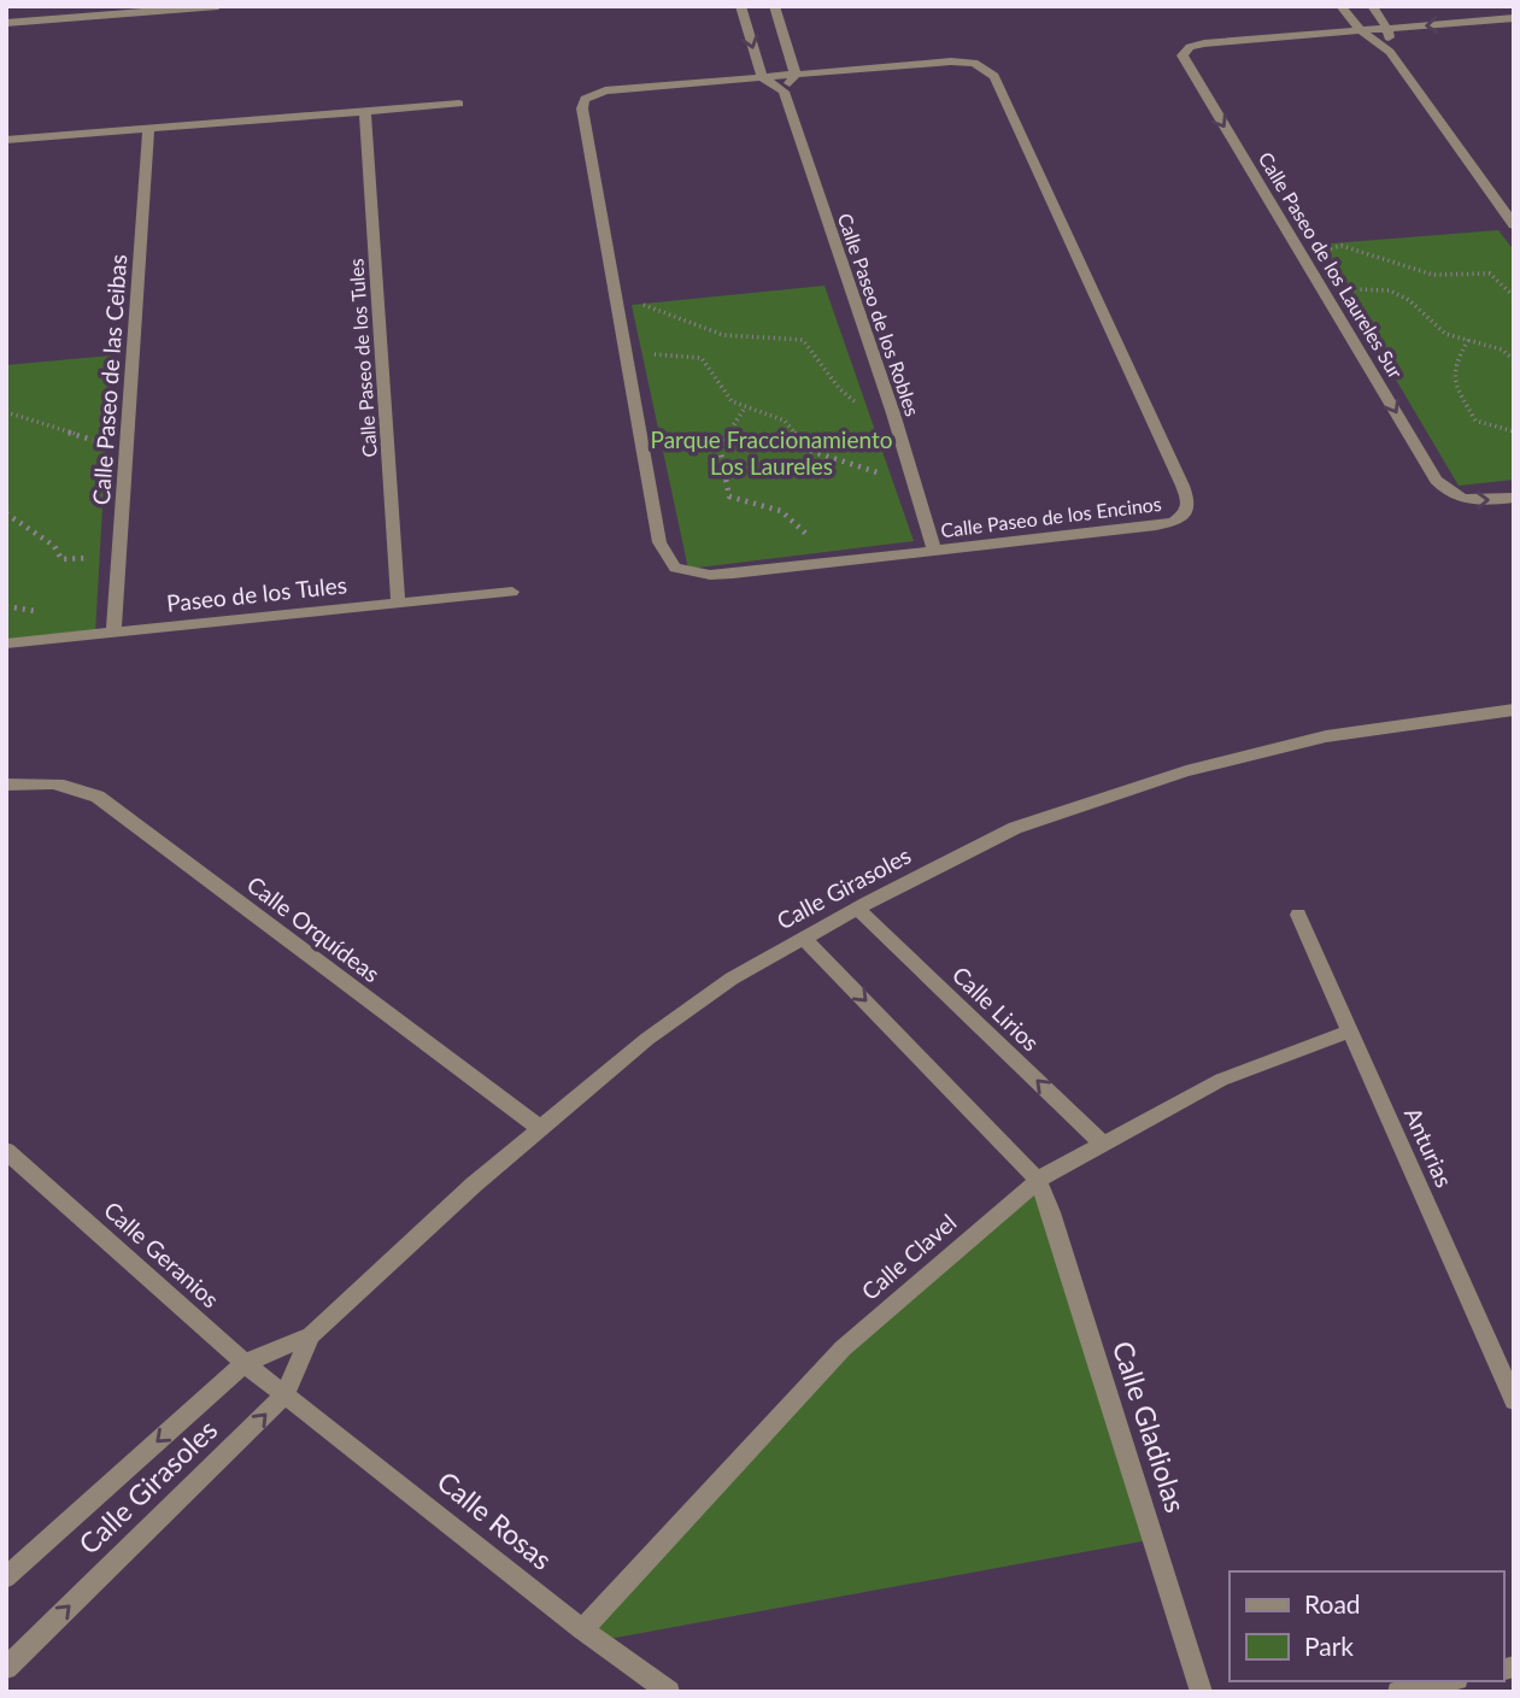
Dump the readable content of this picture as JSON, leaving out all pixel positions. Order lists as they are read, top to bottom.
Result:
{
  "streets": {
    "street": [
      "Calle Paseo de los Laureles Sur",
      "Calle Paseo de los Robles",
      "Calle Paseo de los Tules",
      "Calle Paseo de las Ceibas",
      "Calle Paseo de los Encinos",
      "Paseo de los Tules",
      "Calle Girasoles",
      "Calle Orquídeas",
      "Calle Lirios",
      "Anturias",
      "Calle Geranios",
      "Calle Clavel",
      "Calle Gladiolas",
      "Calle Rosas"
    ]
  },
  "crossings": [
    ["Calle Paseo de los Robles", "Calle Paseo de los Encinos"],
    ["Calle Paseo de los Tules", "Paseo de los Tules"],
    ["Calle Paseo de las Ceibas", "Paseo de los Tules"],
    ["Calle Girasoles", "Calle Orquídeas"],
    ["Calle Girasoles", "Calle Lirios"],
    ["Calle Girasoles", "Calle Geranios"],
    ["Calle Girasoles", "Calle Rosas"],
    ["Calle Lirios", "Calle Clavel"],
    ["Anturias", "Calle Clavel"],
    ["Calle Geranios", "Calle Rosas"],
    ["Calle Clavel", "Calle Gladiolas"],
    ["Calle Clavel", "Calle Rosas"]
  ],
  "parks": ["Parque Fraccionamiento Los Laureles"],
  "legend": ["Road", "Park"]
}
